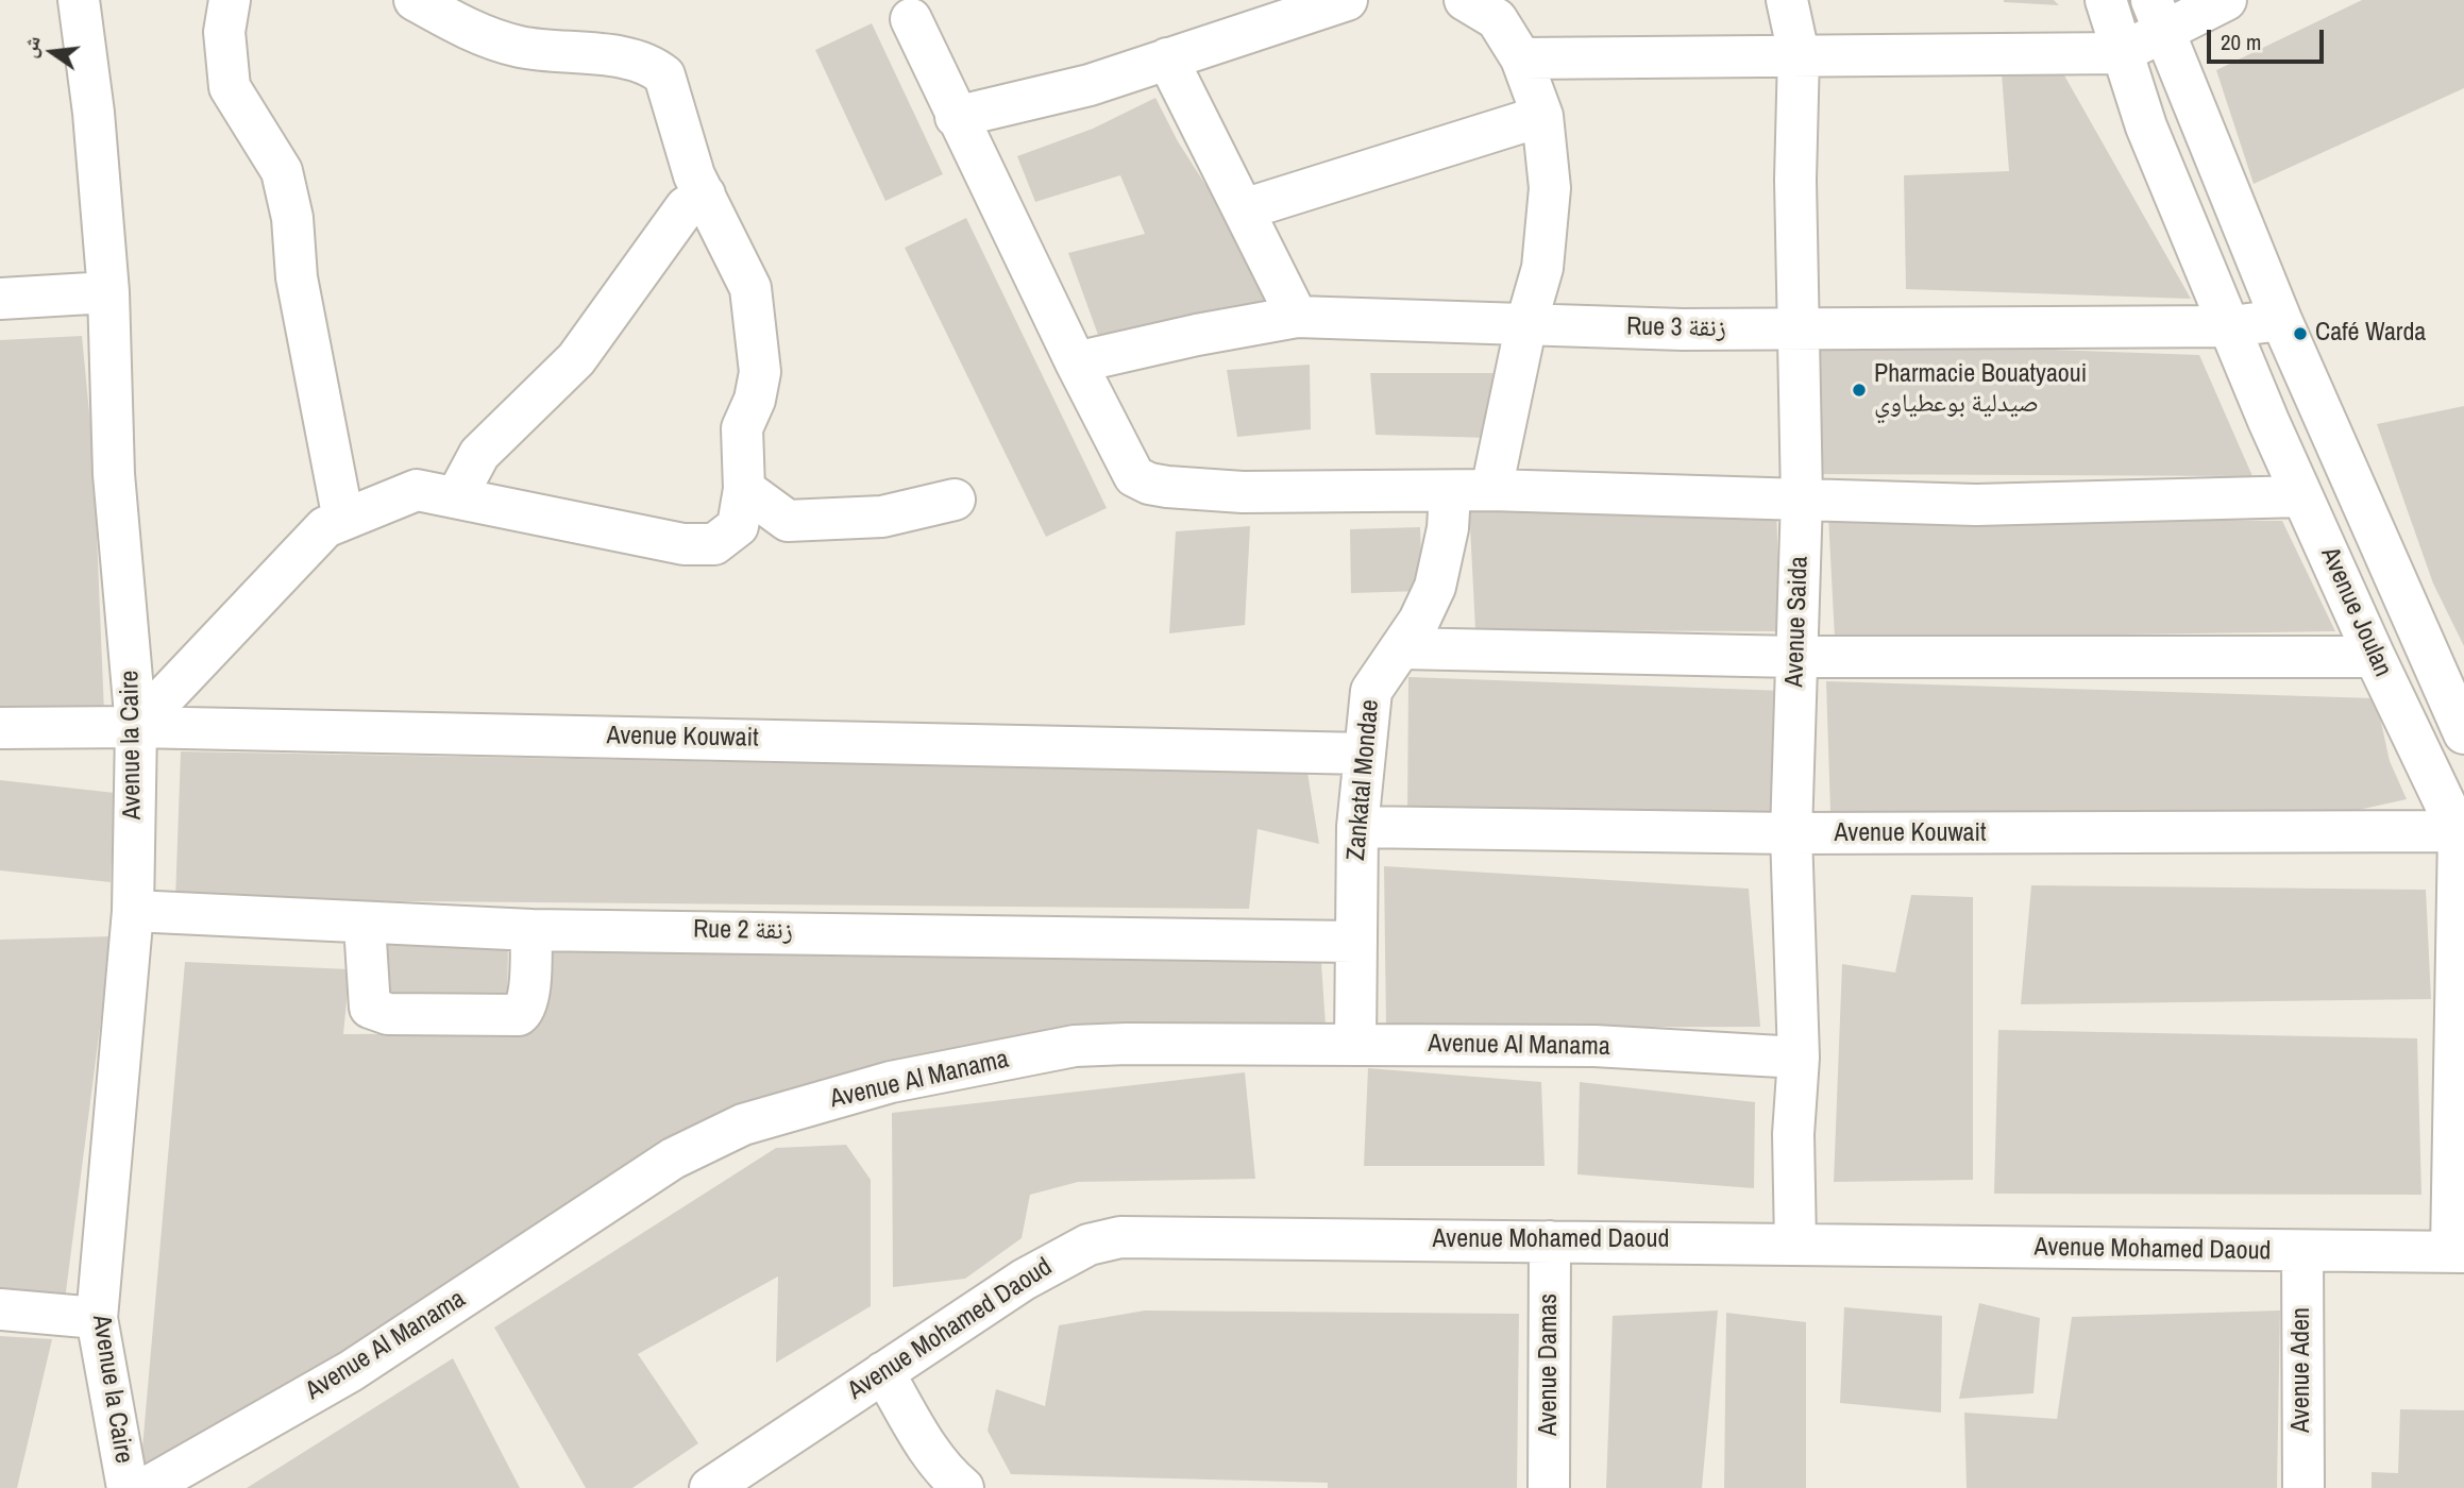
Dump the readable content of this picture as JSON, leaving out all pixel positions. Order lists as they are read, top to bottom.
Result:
{
  "streets": {
    "street": [
      "Rue 3 زنقة",
      "Avenue Joulan",
      "Avenue Saida",
      "Avenue Kouwait",
      "Avenue la Caire",
      "Zankatal Mondae",
      "Rue 2 زنقة",
      "Avenue Al Manama",
      "Avenue Mohamed Daoud",
      "Avenue Damas",
      "Avenue Aden"
    ]
  },
  "crossings": [
    ["Rue 3 زنقة", "Avenue Joulan"],
    ["Rue 3 زنقة", "Avenue Saida"],
    ["Avenue Joulan", "Avenue Kouwait"],
    ["Avenue Joulan", "Avenue Mohamed Daoud"],
    ["Avenue Saida", "Avenue Kouwait"],
    ["Avenue Saida", "Avenue Al Manama"],
    ["Avenue Saida", "Avenue Mohamed Daoud"],
    ["Avenue Kouwait", "Avenue la Caire"],
    ["Avenue Kouwait", "Zankatal Mondae"],
    ["Avenue la Caire", "Rue 2 زنقة"],
    ["Zankatal Mondae", "Rue 2 زنقة"],
    ["Zankatal Mondae", "Avenue Al Manama"],
    ["Avenue Mohamed Daoud", "Avenue Damas"],
    ["Avenue Mohamed Daoud", "Avenue Aden"]
  ],
  "places": ["Café Warda", "Pharmacie Bouatyaoui صيدلية بوعطياوي"],
  "scale_bar": "20 m",
  "north": "left"
}
